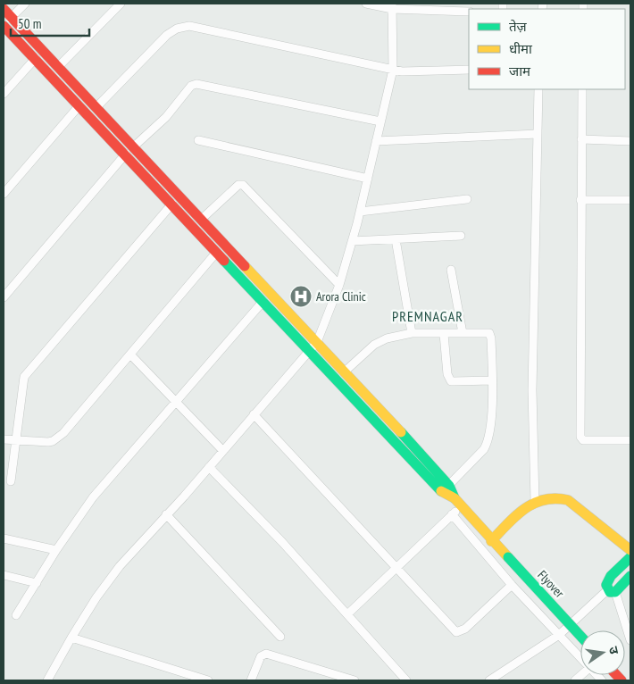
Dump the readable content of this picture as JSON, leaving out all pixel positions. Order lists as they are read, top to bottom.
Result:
{
  "streets": {
    "main road": ["Flyover"]
  },
  "districts": ["PREMNAGAR"],
  "places": {
    "hospital": ["Arora Clinic"]
  },
  "legend": ["तेज़", "धीमा", "जाम"],
  "scale_bar": "50 m",
  "north": "right"
}
